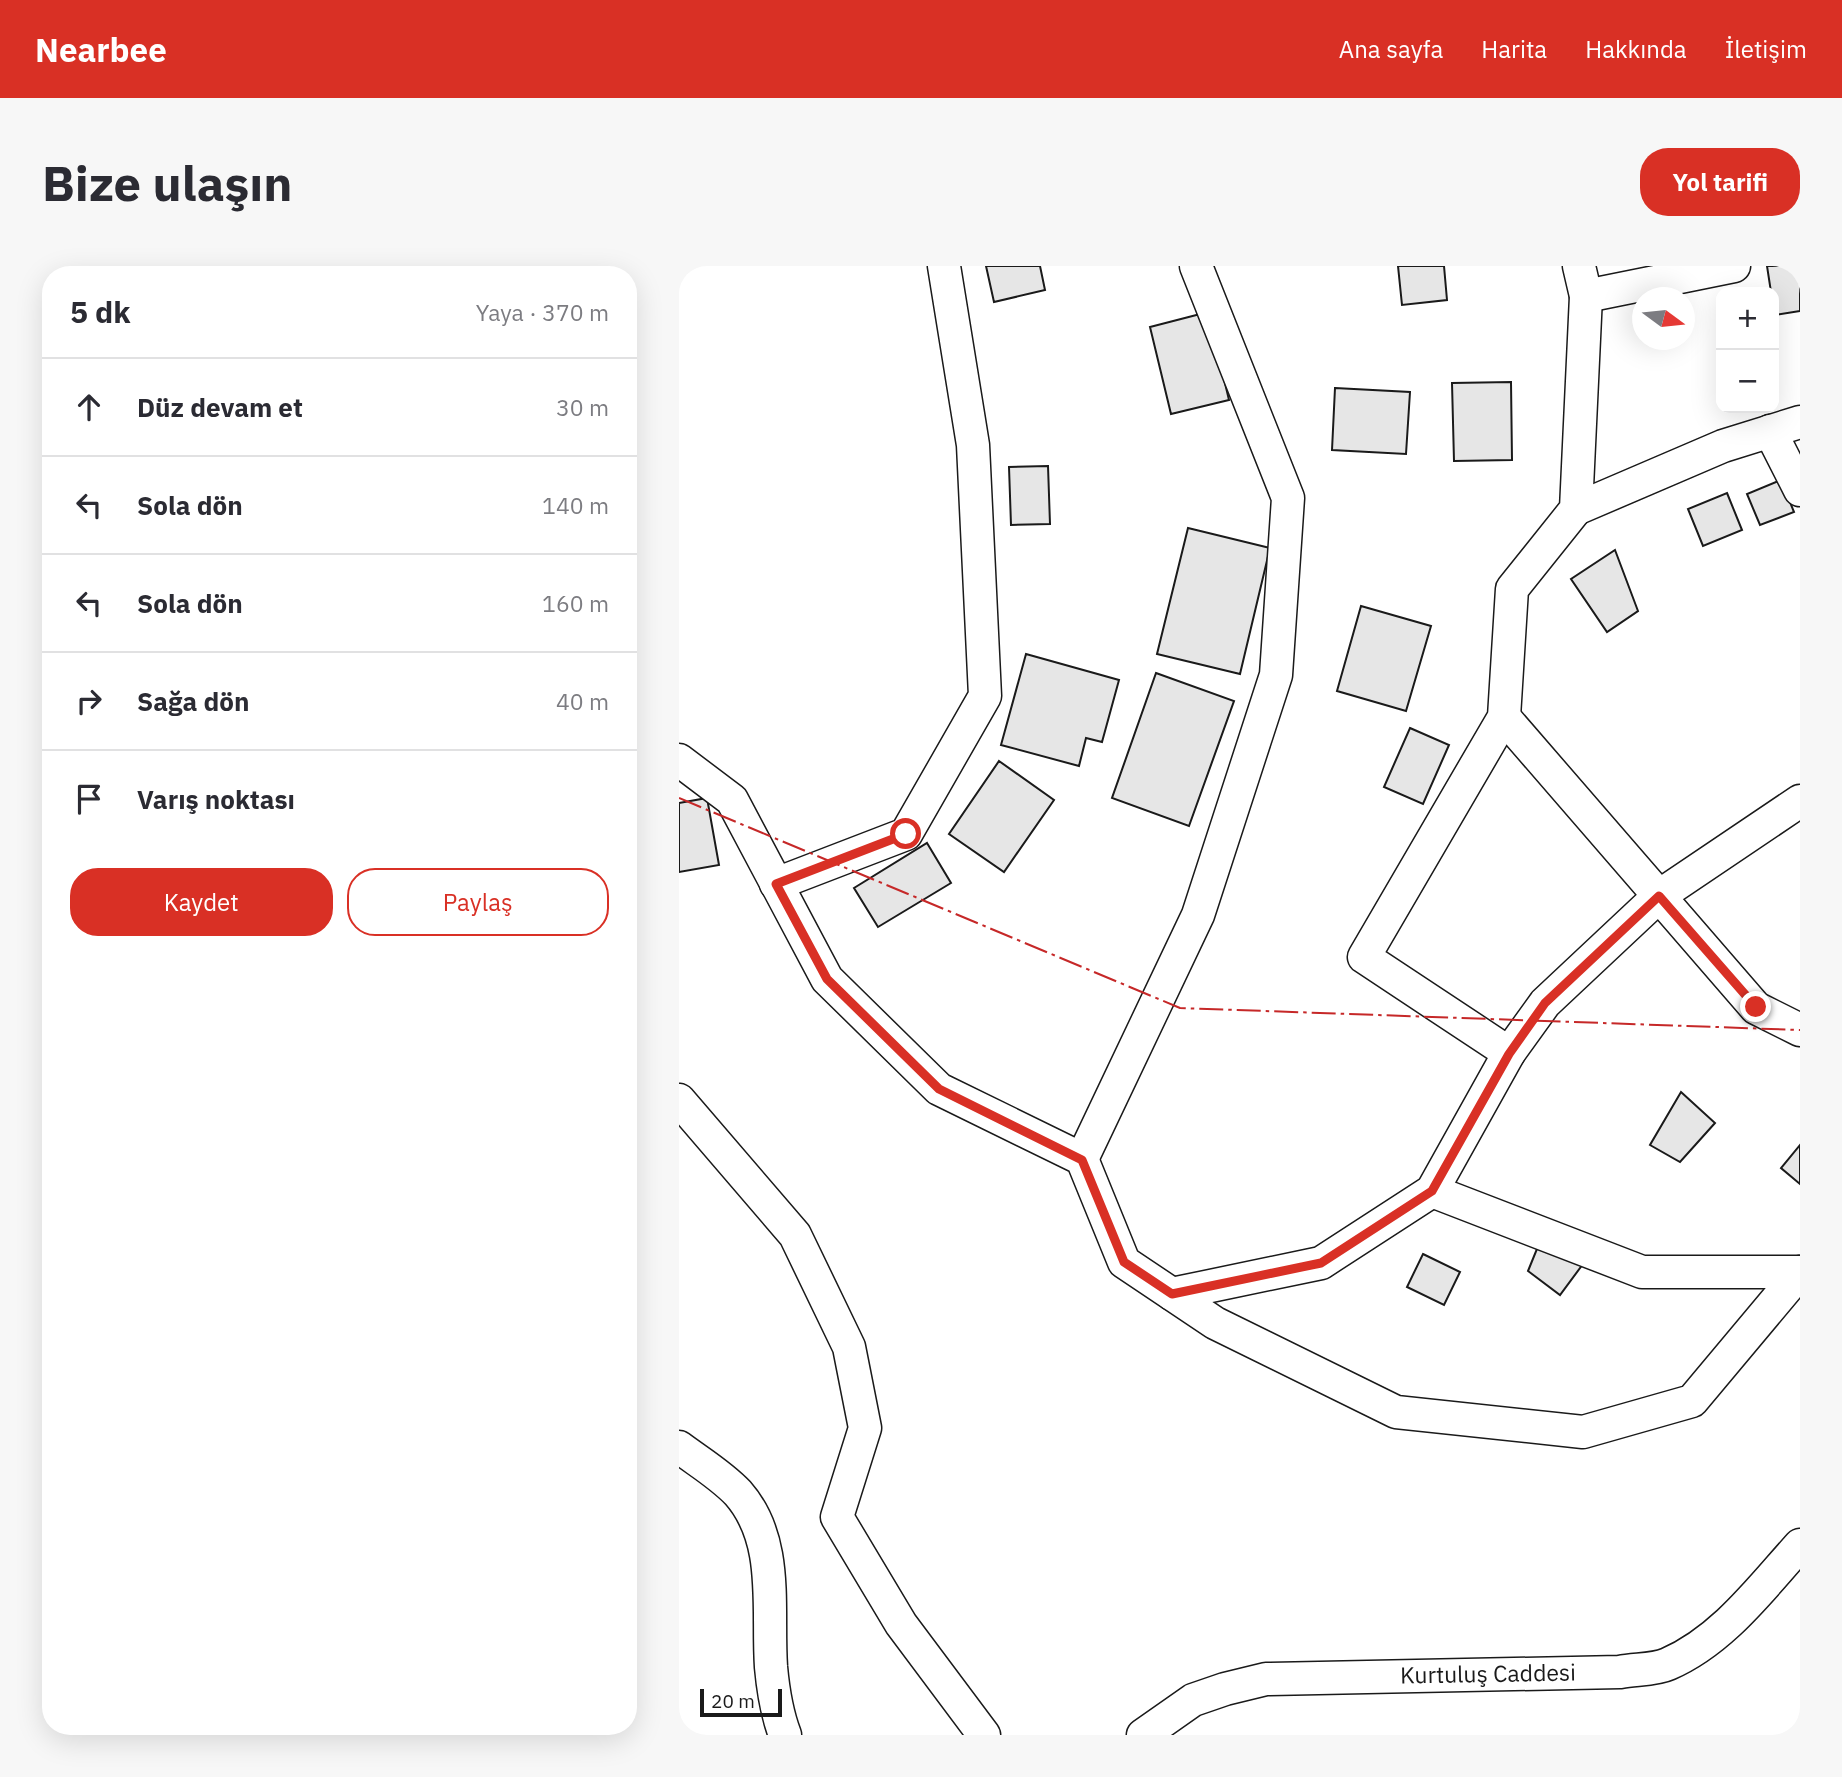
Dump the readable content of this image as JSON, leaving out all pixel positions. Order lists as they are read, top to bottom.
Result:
{
  "streets": {
    "street": ["Kurtuluş Caddesi"]
  },
  "scale_bar": "20 m",
  "north": "right",
  "page": {
    "header": "Nearbee",
    "nav": [
      "Ana sayfa",
      "Harita",
      "Hakkında",
      "İletişim"
    ],
    "buttons": [
      "Yol tarifi",
      ["Kaydet", "Paylaş"]
    ],
    "title": "Bize ulaşın",
    "heading": ["5 dk", "Yaya · 370 m"],
    "map_buttons": ["+", "−"],
    "list": [
      ["Düz devam et", "30 m"],
      ["Sola dön", "140 m"],
      ["Sola dön", "160 m"],
      ["Sağa dön", "40 m"],
      "Varış noktası"
    ],
    "scale": "20 m"
  }
}
